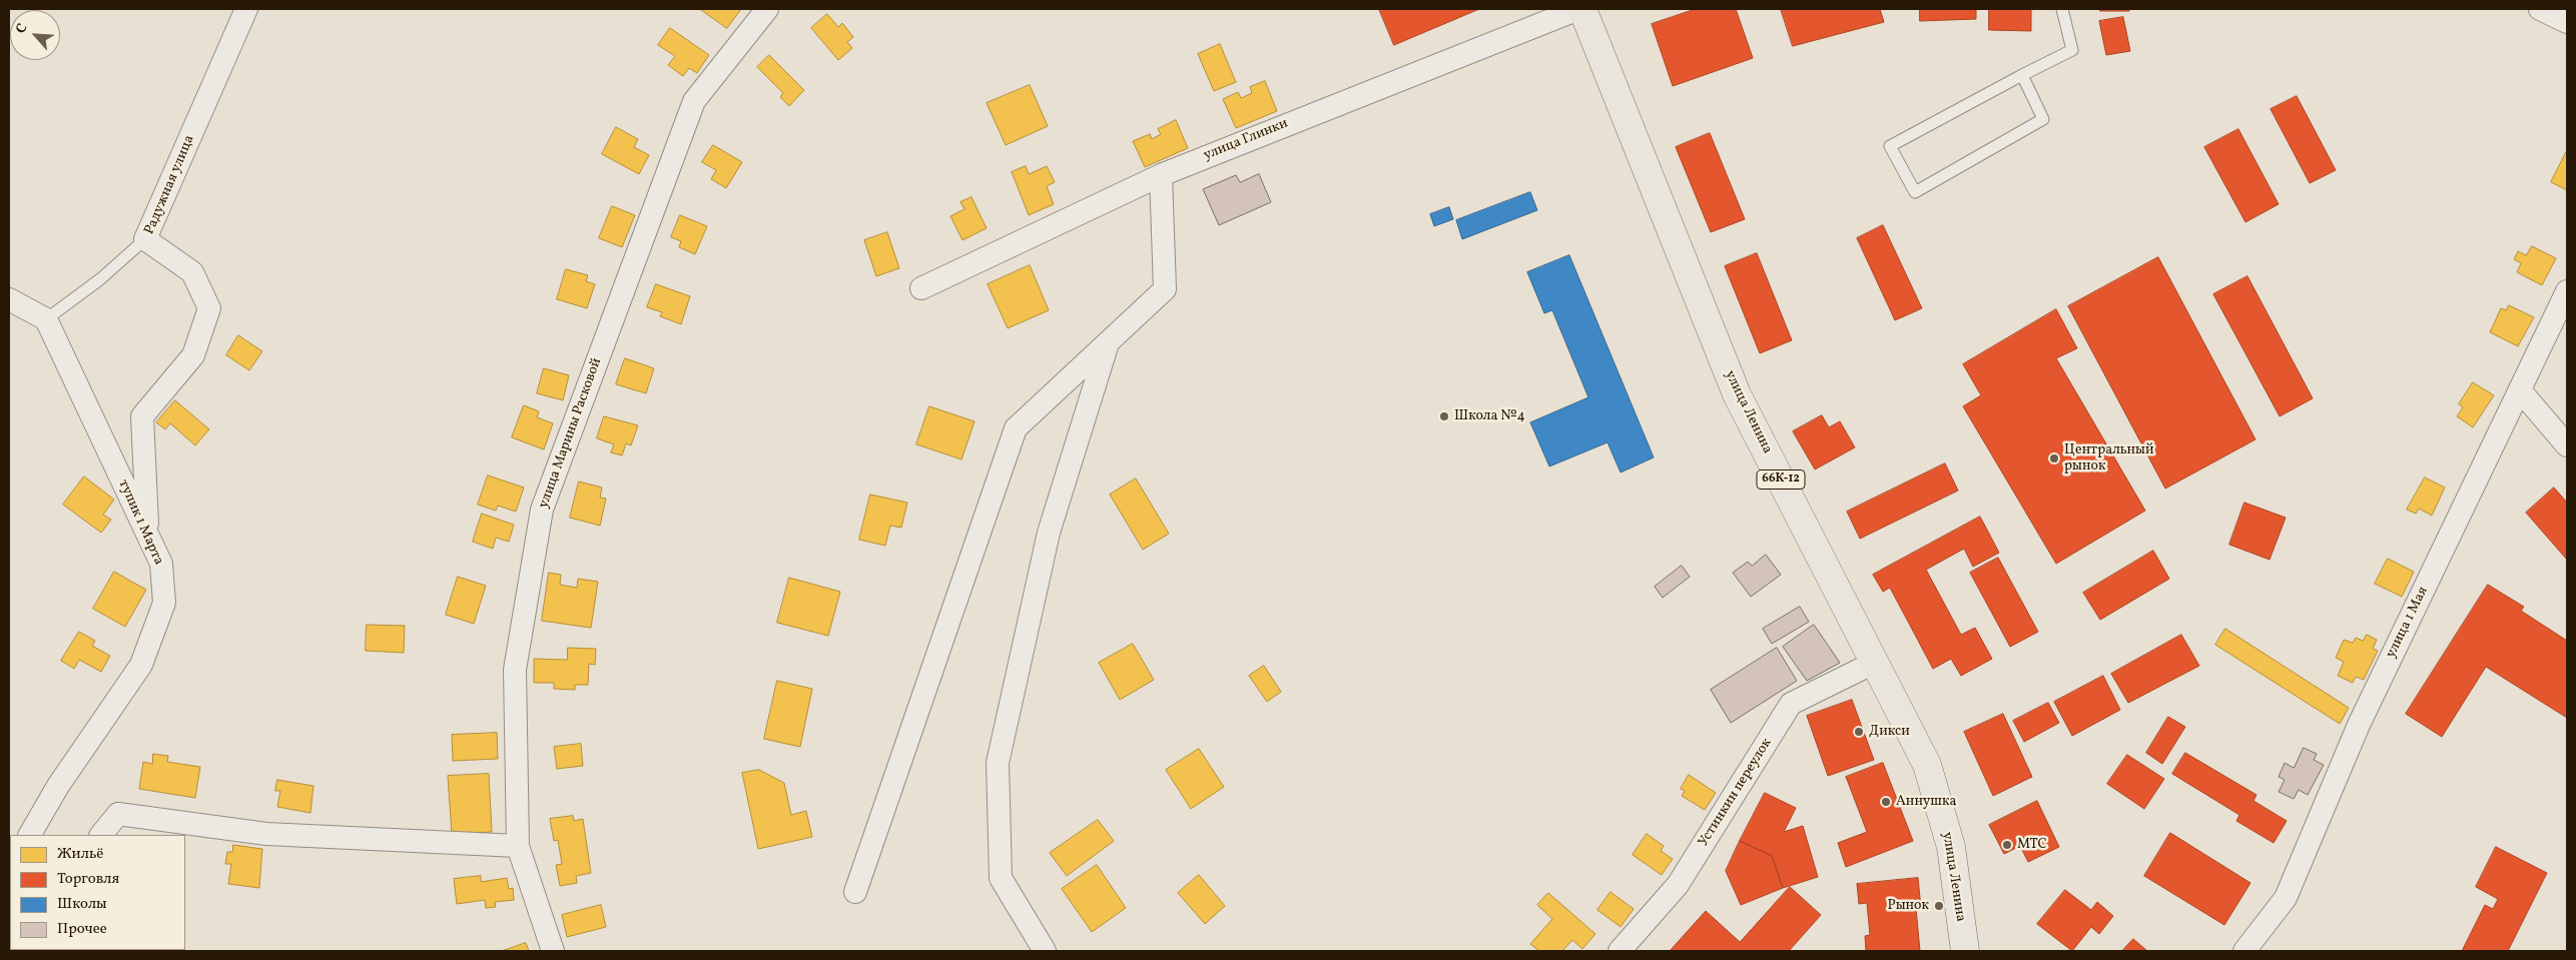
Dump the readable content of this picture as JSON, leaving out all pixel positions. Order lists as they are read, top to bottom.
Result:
{
  "streets": {
    "main road": ["улица Ленина", "66К-12"],
    "street": [
      "улица Глинки",
      "Радужная улица",
      "улица Марины Расковой",
      "тупик 1 Марта",
      "улица 1 Мая",
      "Устинкин переулок"
    ]
  },
  "crossings": [
    ["Радужная улица", "тупик 1 Марта"],
    ["улица Ленина", "Устинкин переулок"]
  ],
  "places": [
    "Школа №4",
    "Центральный рынок",
    "Дикси",
    "Аннушка",
    "МТС",
    "Рынок"
  ],
  "legend": [
    "Жильё",
    "Торговля",
    "Школы",
    "Прочее"
  ],
  "north": "top left"
}
